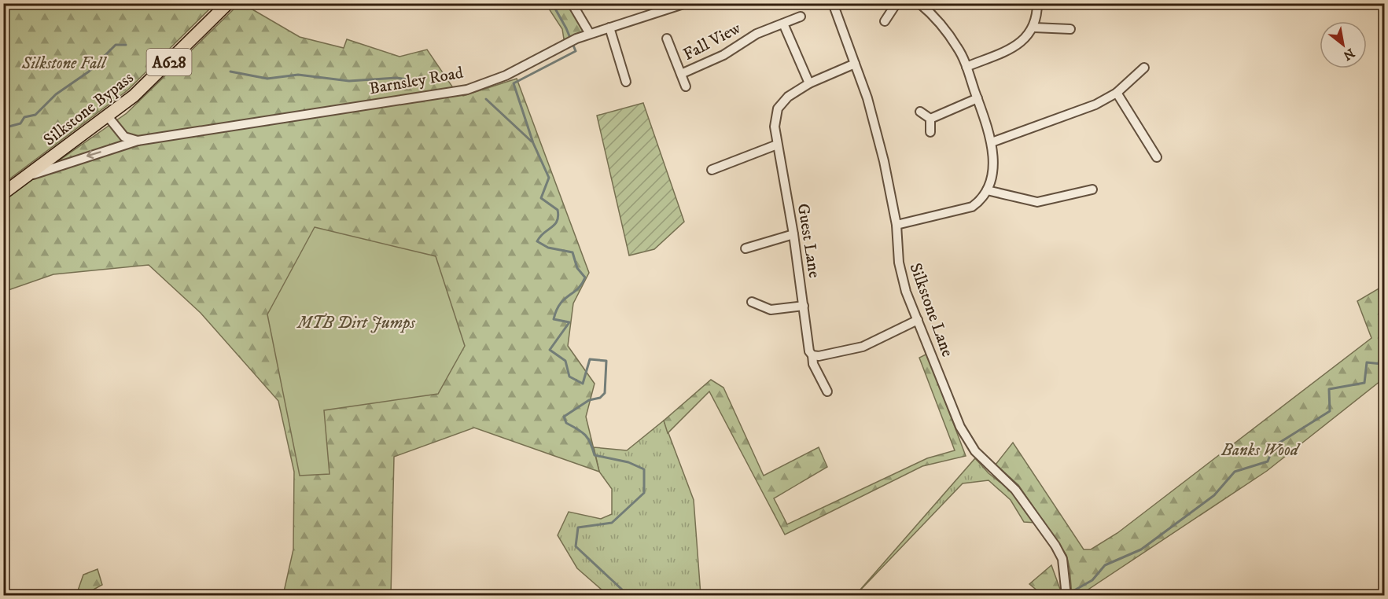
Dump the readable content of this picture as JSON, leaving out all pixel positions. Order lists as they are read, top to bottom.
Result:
{
  "streets": {
    "highway": ["A628", "Barnsley Road", "Silkstone Bypass"],
    "street": ["Fall View", "Guest Lane", "Silkstone Lane"]
  },
  "crossings": [
    ["Barnsley Road", "Silkstone Bypass"],
    ["Guest Lane", "Silkstone Lane"]
  ],
  "parks": ["Silkstone Fall", "MTB Dirt Jumps", "Banks Wood"],
  "north": "bottom right"
}
